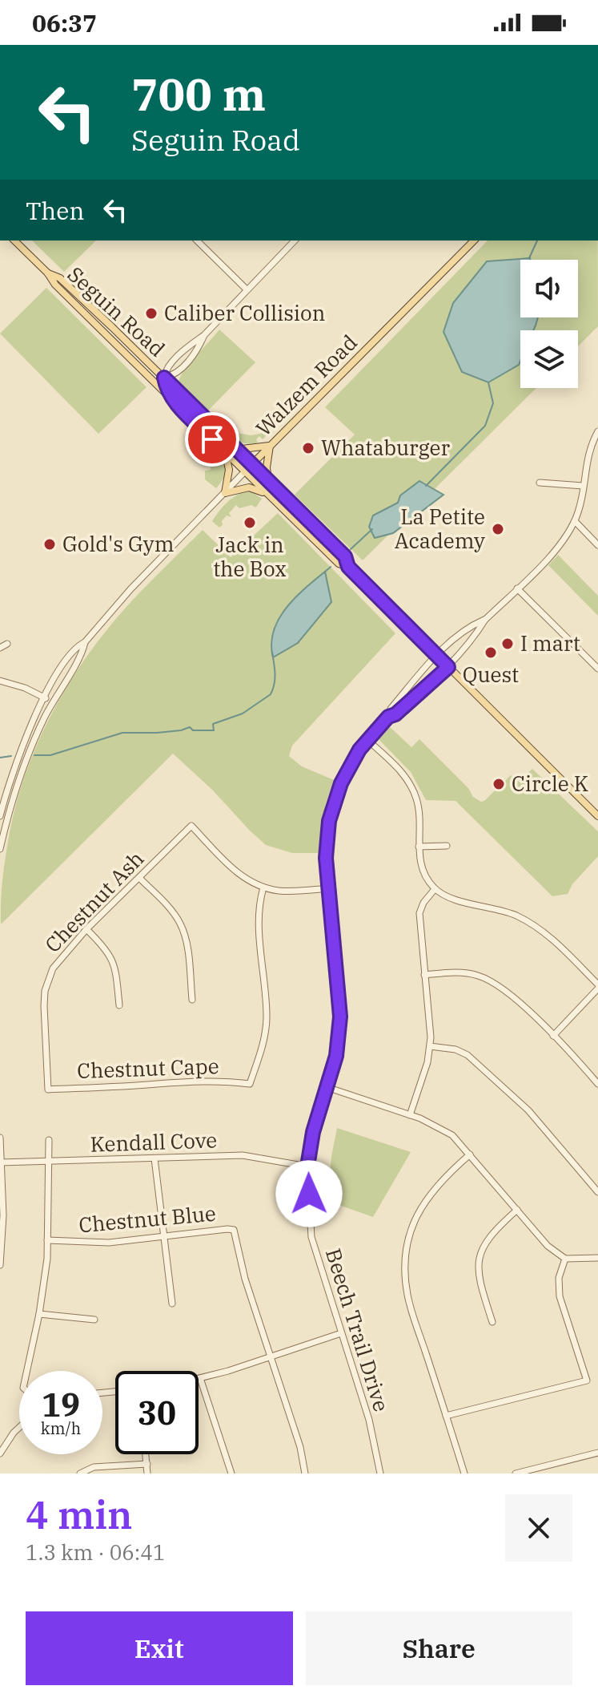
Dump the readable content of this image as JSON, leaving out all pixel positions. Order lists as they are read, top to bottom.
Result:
{
  "streets": {
    "main road": ["Seguin Road", "Walzem Road"],
    "street": [
      "Chestnut Ash",
      "Chestnut Cape",
      "Kendall Cove",
      "Chestnut Blue",
      "Beech Trail Drive"
    ]
  },
  "crossings": [
    ["Seguin Road", "Walzem Road"],
    ["Seguin Road", "Beech Trail Drive"],
    ["Chestnut Ash", "Chestnut Cape"],
    ["Kendall Cove", "Beech Trail Drive"]
  ],
  "places": [
    "Caliber Collision",
    "Whataburger",
    "Jack in the Box",
    "La Petite Academy",
    "Gold's Gym",
    "I mart",
    "Quest",
    "Circle K"
  ],
  "page": {
    "status": "06:37",
    "turn": ["700 m", "Seguin Road"],
    "then": "Then",
    "speed": "19 km/h",
    "limit": "30",
    "heading": ["4 min", "1.3 km · 06:41"],
    "buttons": ["Exit", "Share"]
  }
}
